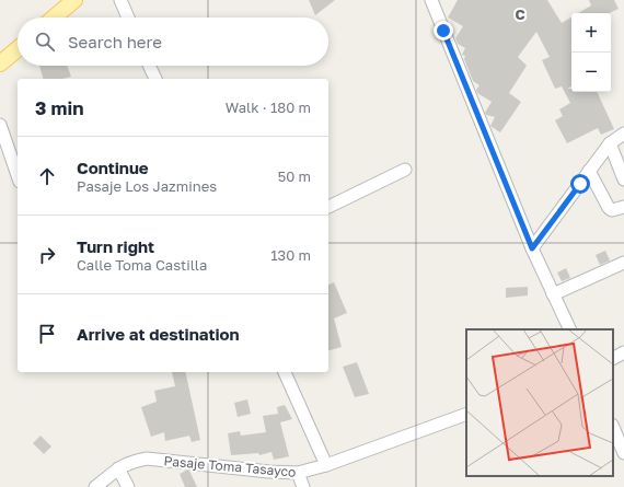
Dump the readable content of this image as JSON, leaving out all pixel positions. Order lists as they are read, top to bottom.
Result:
{
  "streets": {
    "street": ["Pasaje Toma Tasayco"]
  },
  "page": {
    "map_buttons": ["+", "−"],
    "search": "Search here",
    "heading": ["3 min", "Walk · 180 m"],
    "list": [
      ["Continue", "Pasaje Los Jazmines", "50 m"],
      ["Turn right", "Calle Toma Castilla", "130 m"],
      "Arrive at destination"
    ]
  },
  "grid": {
    "columns": ["C"]
  }
}
